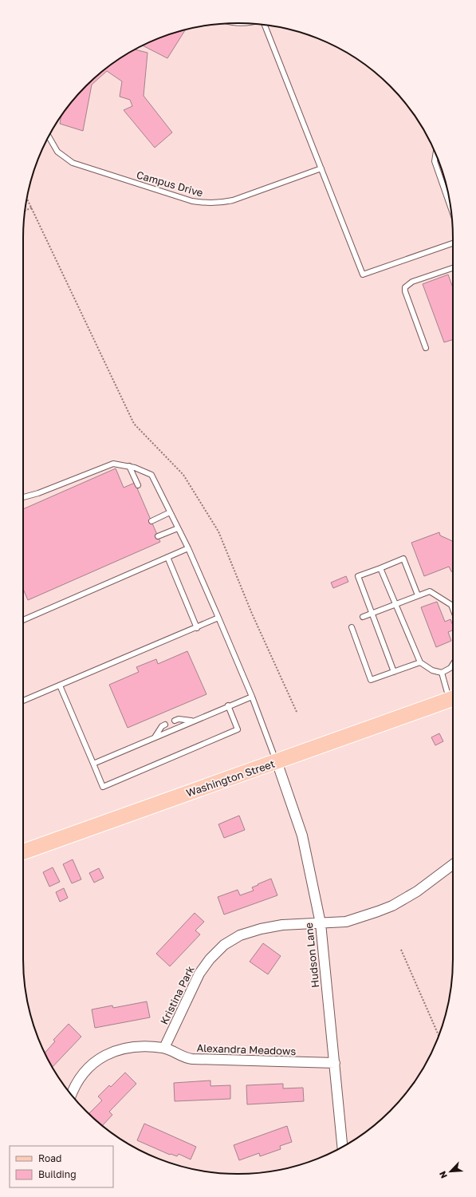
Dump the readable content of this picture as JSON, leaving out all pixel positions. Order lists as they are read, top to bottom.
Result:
{
  "streets": {
    "main road": ["Washington Street"],
    "street": ["Hudson Lane", "Kristina Park", "Alexandra Meadows"],
    "lane": ["Campus Drive"]
  },
  "crossings": [
    ["Washington Street", "Hudson Lane"],
    ["Hudson Lane", "Kristina Park"],
    ["Hudson Lane", "Alexandra Meadows"],
    ["Kristina Park", "Alexandra Meadows"]
  ],
  "legend": ["Road", "Building"],
  "north": "bottom left"
}
